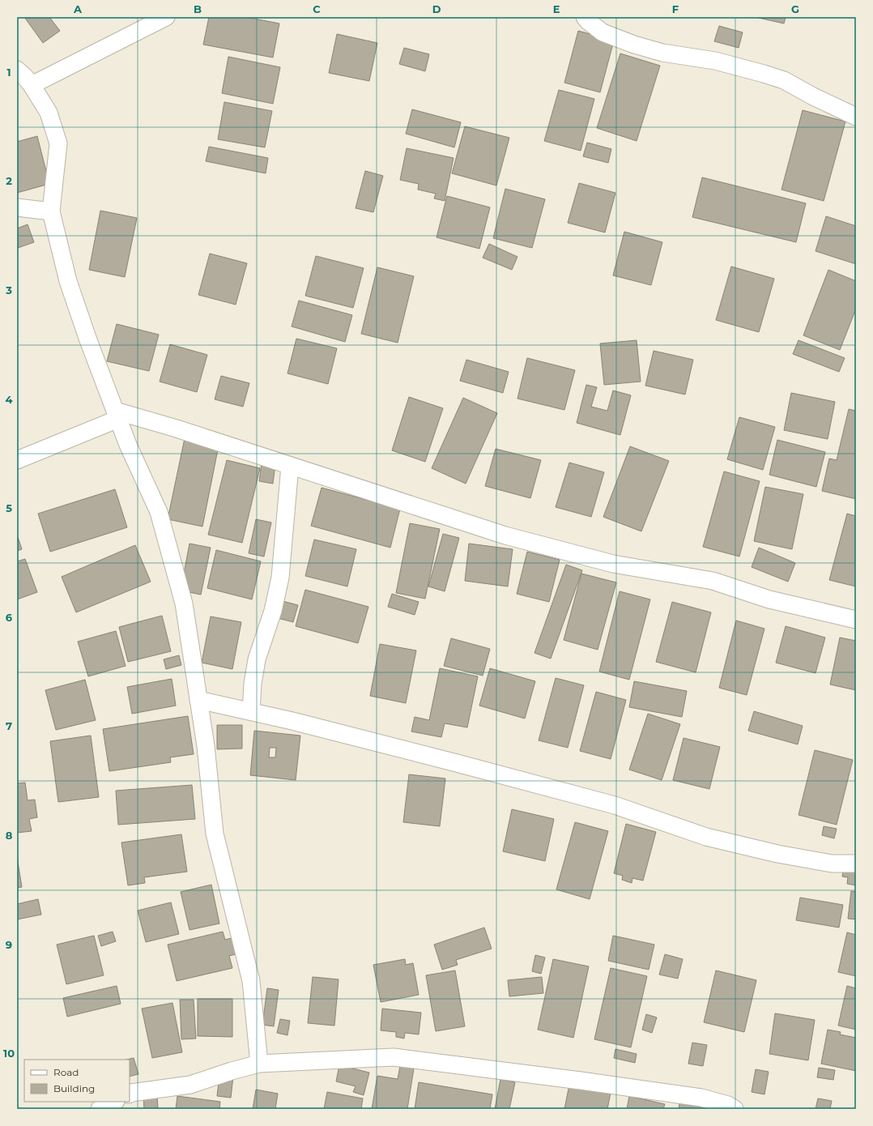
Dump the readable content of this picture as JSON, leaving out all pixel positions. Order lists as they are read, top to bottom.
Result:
{
  "legend": ["Road", "Building"],
  "grid": {
    "columns": [
      "A",
      "B",
      "C",
      "D",
      "E",
      "F",
      "G"
    ],
    "rows": [
      "1",
      "2",
      "3",
      "4",
      "5",
      "6",
      "7",
      "8",
      "9",
      "10"
    ]
  }
}
